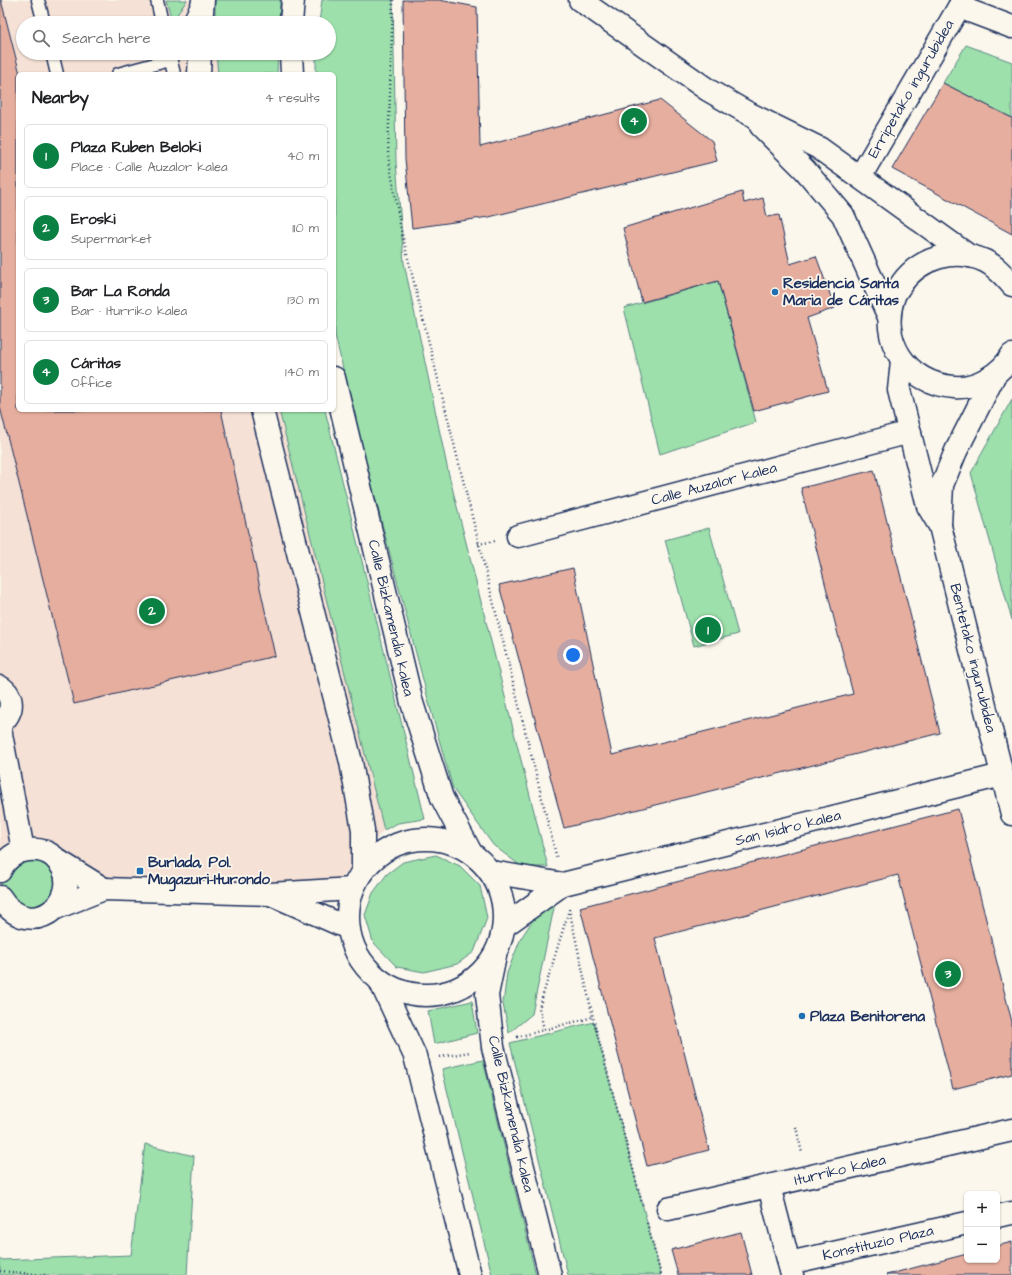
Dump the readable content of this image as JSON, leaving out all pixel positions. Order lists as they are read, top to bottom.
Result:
{
  "streets": {
    "main road": [
      "Erripetako ingurubidea",
      "Calle Auzalor kalea",
      "Calle Bizkamendia kalea",
      "Bentetako ingurubidea",
      "San Isidro kalea",
      "Iturriko kalea",
      "Konstituzio Plaza"
    ]
  },
  "crossings": [
    ["Calle Auzalor kalea", "Bentetako ingurubidea"],
    ["Calle Bizkamendia kalea", "San Isidro kalea"],
    ["Bentetako ingurubidea", "San Isidro kalea"],
    ["Iturriko kalea", "Konstituzio Plaza"]
  ],
  "places": {
    "other": ["Residencia Santa Maria de Cáritas", "Plaza Benitorena"],
    "transit": ["Burlada, Pol. Mugazuri-Iturondo"]
  },
  "page": {
    "search": "Search here",
    "heading": ["Nearby", "4 results"],
    "pins": [
      "4",
      "2",
      "1",
      "3"
    ],
    "list": [
      {
        "mark": "1",
        "name": "Plaza Ruben Beloki",
        "note": "Place · Calle Auzalor kalea",
        "value": "40 m"
      },
      {
        "mark": "2",
        "name": "Eroski",
        "note": "Supermarket",
        "value": "110 m"
      },
      {
        "mark": "3",
        "name": "Bar La Ronda",
        "note": "Bar · Iturriko kalea",
        "value": "130 m"
      },
      {
        "mark": "4",
        "name": "Cáritas",
        "note": "Office",
        "value": "140 m"
      }
    ],
    "map_buttons": ["+", "−"]
  }
}
